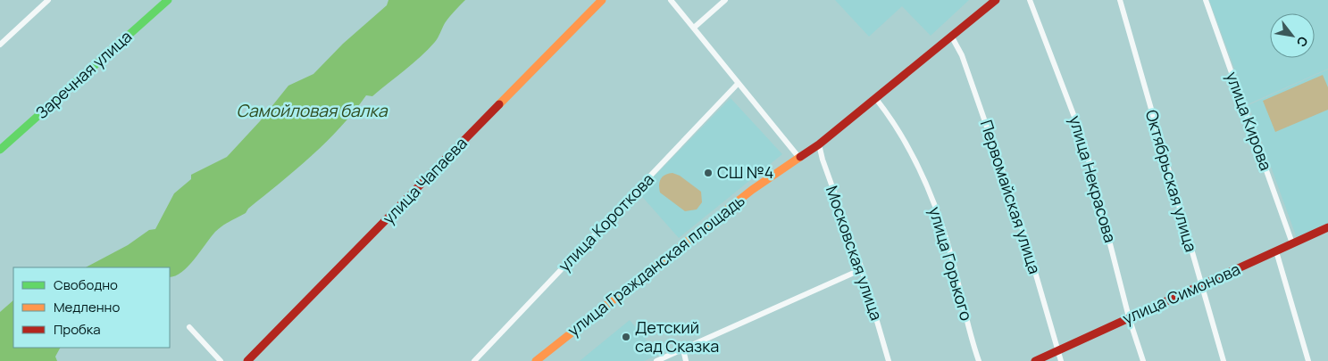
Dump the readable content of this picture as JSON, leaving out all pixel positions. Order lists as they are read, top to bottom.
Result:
{
  "streets": {
    "street": [
      "Заречная улица",
      "улица Кирова",
      "улица Некрасова",
      "улица Чапаева",
      "Октябрьская улица",
      "Первомайская улица",
      "улица Короткова",
      "Московская улица",
      "улица Горького",
      "улица Гражданская площадь",
      "улица Симонова"
    ]
  },
  "crossings": [
    ["улица Кирова", "улица Симонова"],
    ["улица Некрасова", "улица Симонова"],
    ["Октябрьская улица", "улица Симонова"],
    ["Первомайская улица", "улица Симонова"]
  ],
  "water": ["Самойловая балка"],
  "places": ["СШ №4", "Детский сад Сказка"],
  "legend": ["Свободно", "Медленно", "Пробка"],
  "north": "bottom right"
}
